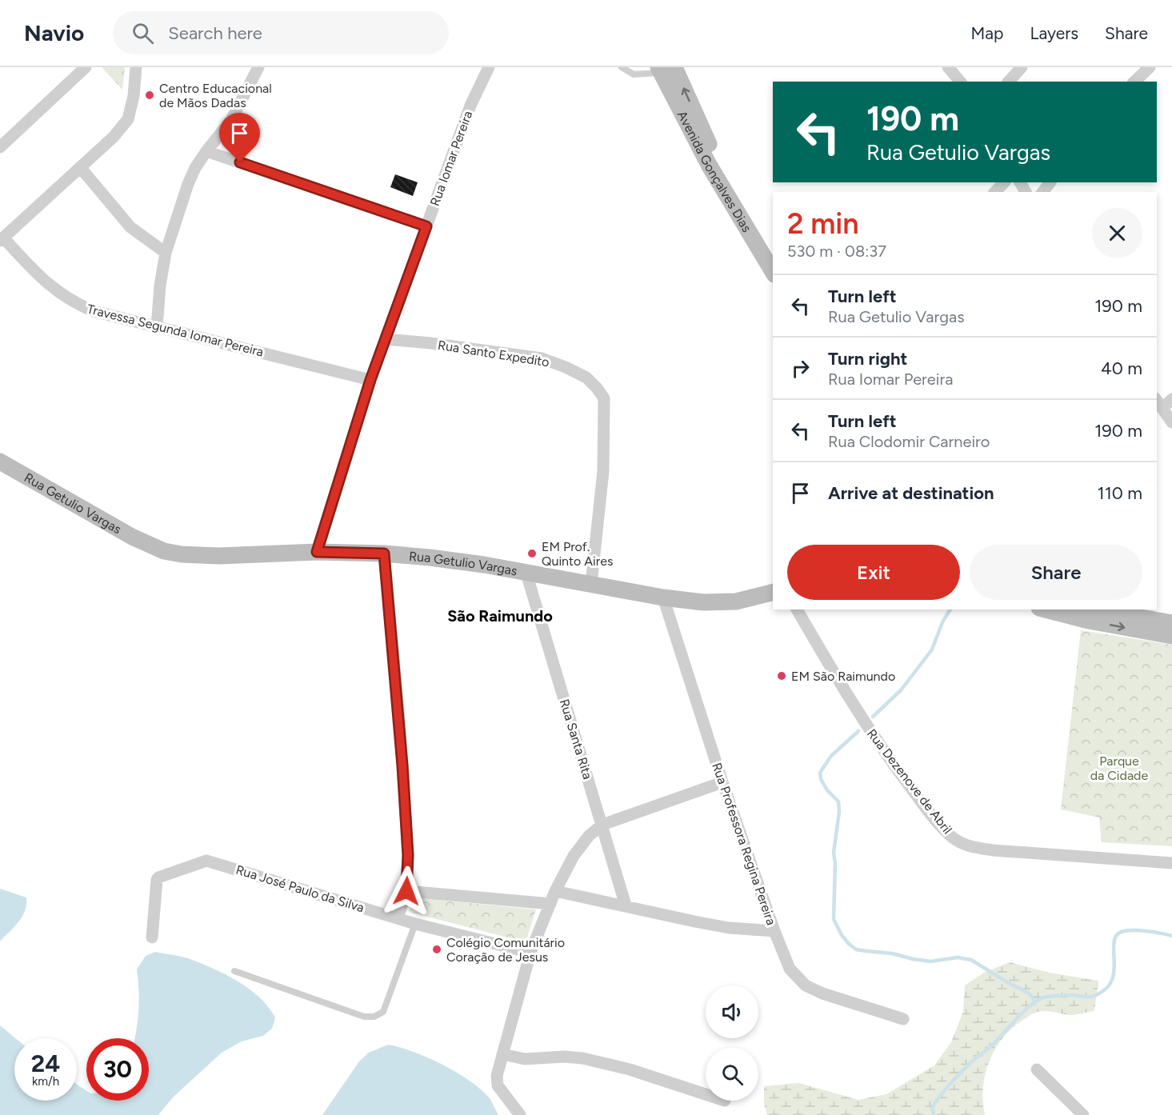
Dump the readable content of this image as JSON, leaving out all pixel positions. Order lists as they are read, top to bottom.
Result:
{
  "streets": {
    "street": [
      "Rua Iomar Pereira",
      "Avenida Gonçalves Dias",
      "Travessa Segunda Iomar Pereira",
      "Rua Santo Expedito",
      "Rua Getulio Vargas",
      "Rua Santa Rita",
      "Rua Dezenove de Abril",
      "Rua Professora Regina Pereira",
      "Rua José Paulo da Silva"
    ]
  },
  "crossings": [
    ["Rua Iomar Pereira", "Travessa Segunda Iomar Pereira"],
    ["Rua Iomar Pereira", "Rua Santo Expedito"],
    ["Rua Iomar Pereira", "Rua Getulio Vargas"],
    ["Rua Santo Expedito", "Rua Getulio Vargas"],
    ["Rua Getulio Vargas", "Rua Santa Rita"],
    ["Rua Getulio Vargas", "Rua Professora Regina Pereira"]
  ],
  "districts": ["São Raimundo"],
  "parks": ["Parque da Cidade"],
  "places": [
    "Centro Educacional de Mãos Dadas",
    "EM Prof. Quinto Aires",
    "EM São Raimundo",
    "Colégio Comunitário Coração de Jesus"
  ],
  "page": {
    "header": "Navio",
    "search": "Search here",
    "nav": ["Map", "Layers", "Share"],
    "turn": ["190 m", "Rua Getulio Vargas"],
    "heading": ["2 min", "530 m · 08:37"],
    "list": [
      {
        "name": "Turn left",
        "note": "Rua Getulio Vargas",
        "value": "190 m"
      },
      {
        "name": "Turn right",
        "note": "Rua Iomar Pereira",
        "value": "40 m"
      },
      {
        "name": "Turn left",
        "note": "Rua Clodomir Carneiro",
        "value": "190 m"
      },
      {
        "name": "Arrive at destination",
        "value": "110 m"
      }
    ],
    "buttons": ["Exit", "Share"],
    "speed": "24 km/h",
    "limit": "30"
  }
}
